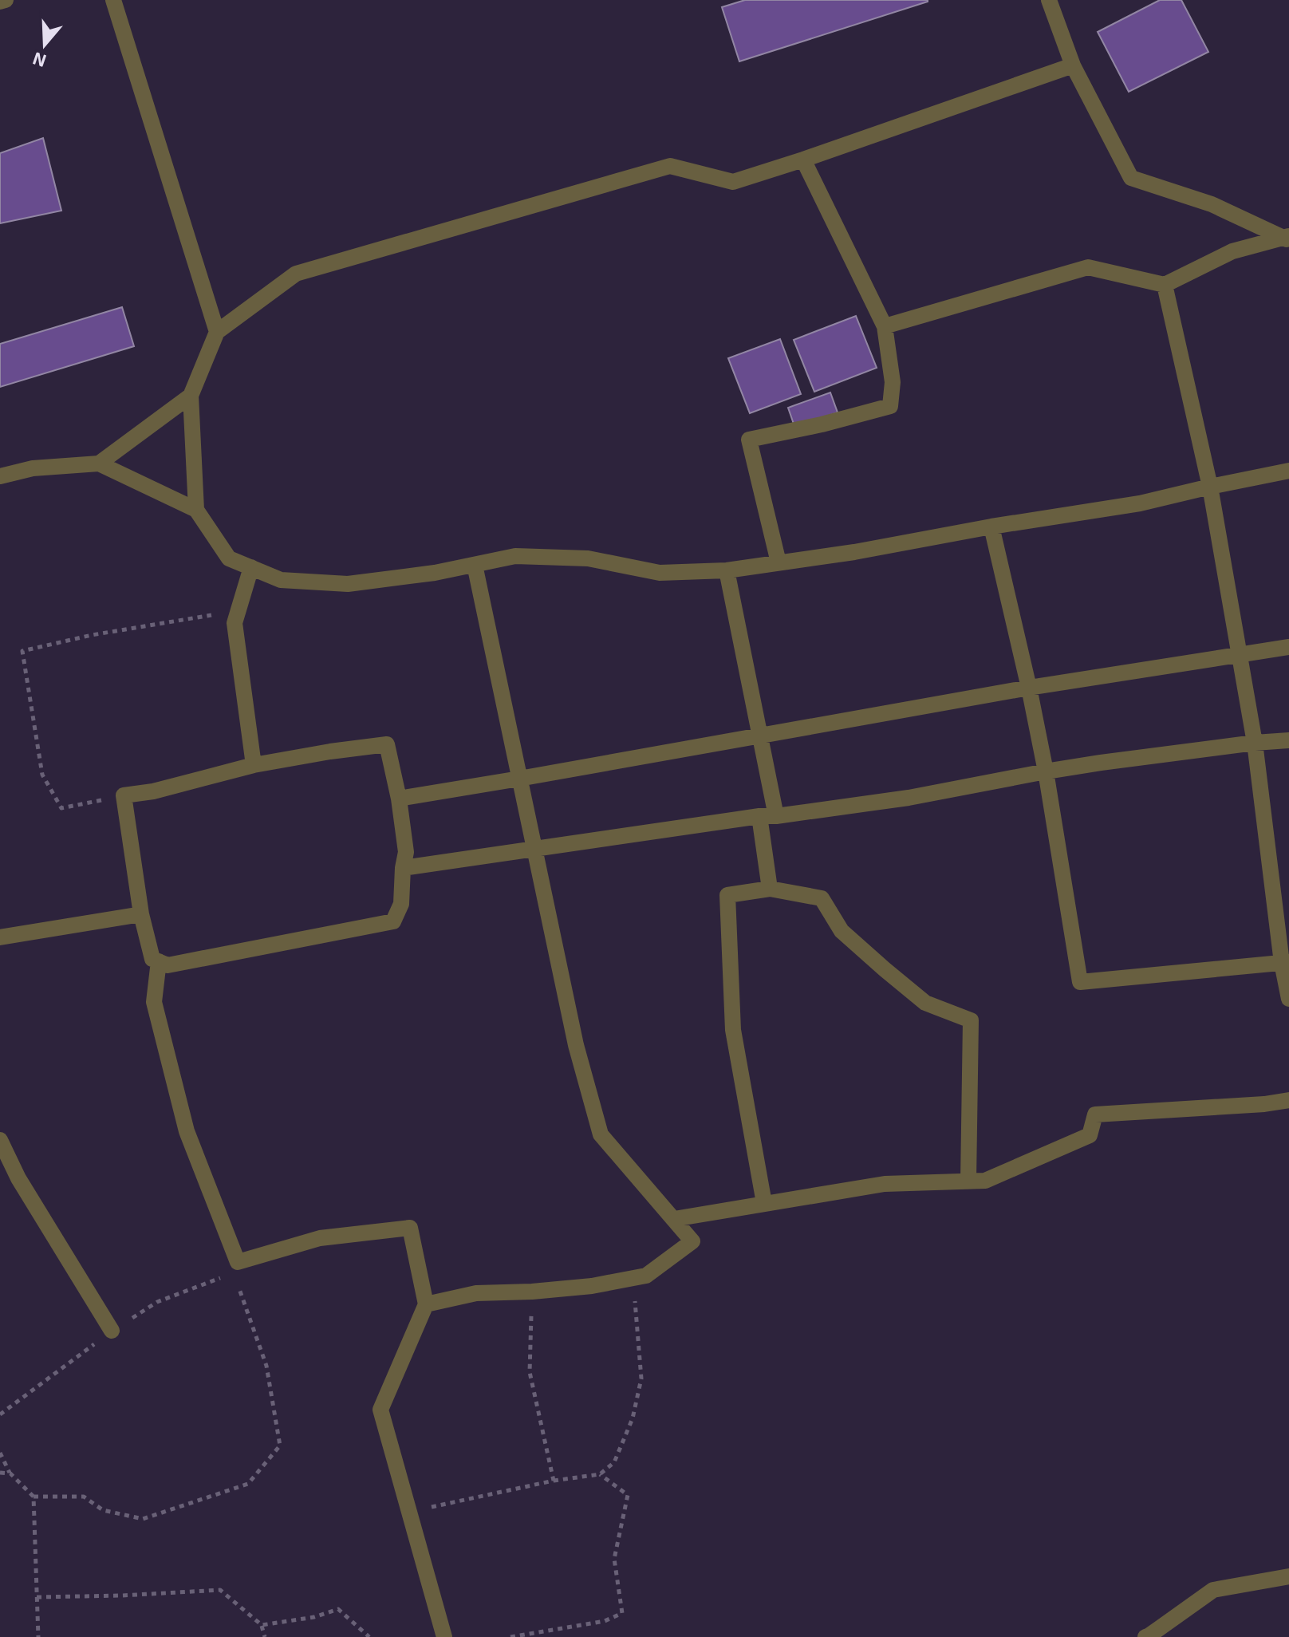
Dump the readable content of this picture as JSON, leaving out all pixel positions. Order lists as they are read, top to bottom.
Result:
{
  "north": "bottom"
}
